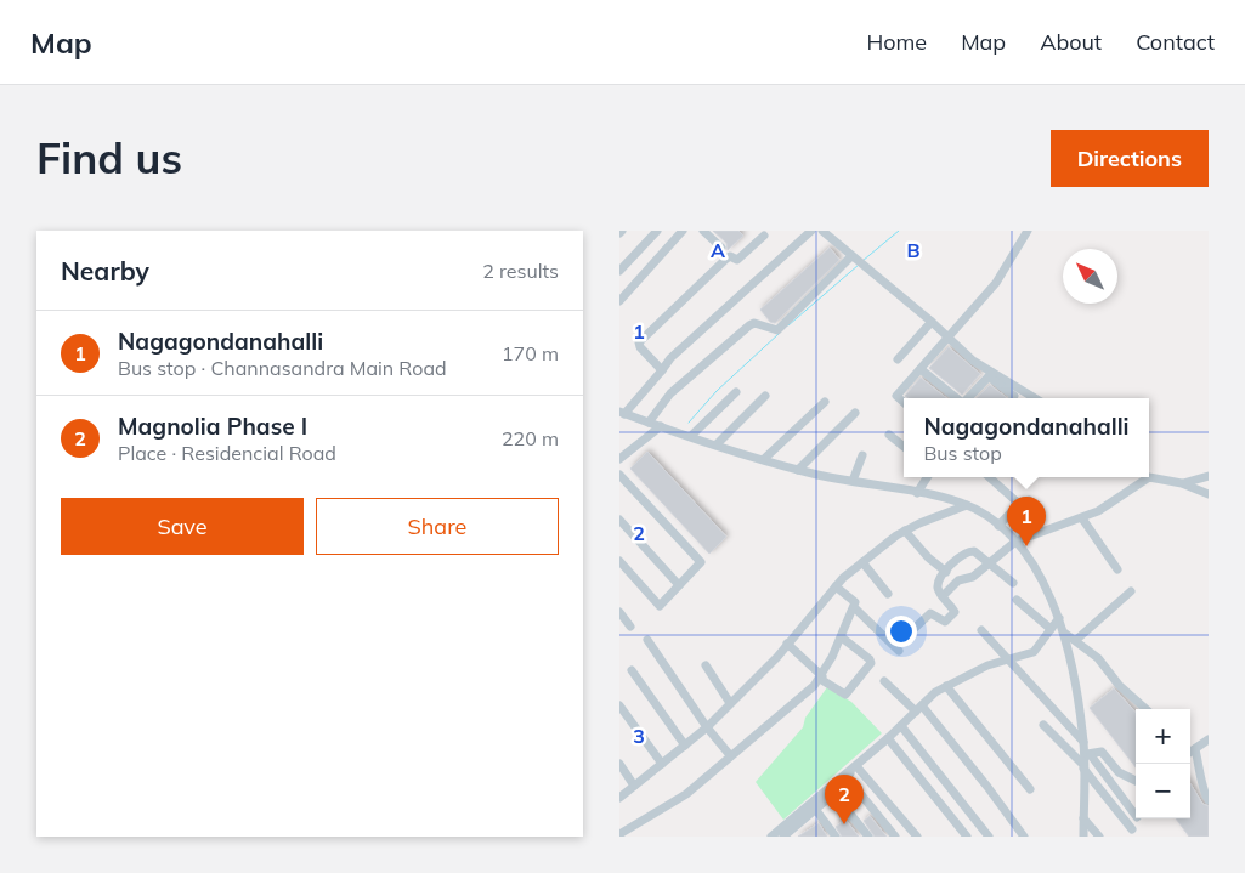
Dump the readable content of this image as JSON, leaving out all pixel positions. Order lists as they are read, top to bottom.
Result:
{
  "north": "top left",
  "page": {
    "header": "Map",
    "nav": [
      "Home",
      "Map",
      "About",
      "Contact"
    ],
    "buttons": [
      "Directions",
      ["Save", "Share"]
    ],
    "title": "Find us",
    "heading": ["Nearby", "2 results"],
    "list": [
      {
        "mark": "1",
        "name": "Nagagondanahalli",
        "note": "Bus stop · Channasandra Main Road",
        "value": "170 m"
      },
      {
        "mark": "2",
        "name": "Magnolia Phase I",
        "note": "Place · Residencial Road",
        "value": "220 m"
      }
    ],
    "popup": ["Nagagondanahalli", "Bus stop"],
    "pins": ["1", "2"],
    "map_buttons": ["+", "−"]
  },
  "grid": {
    "columns": ["A", "B"],
    "rows": ["1", "2", "3"]
  }
}
